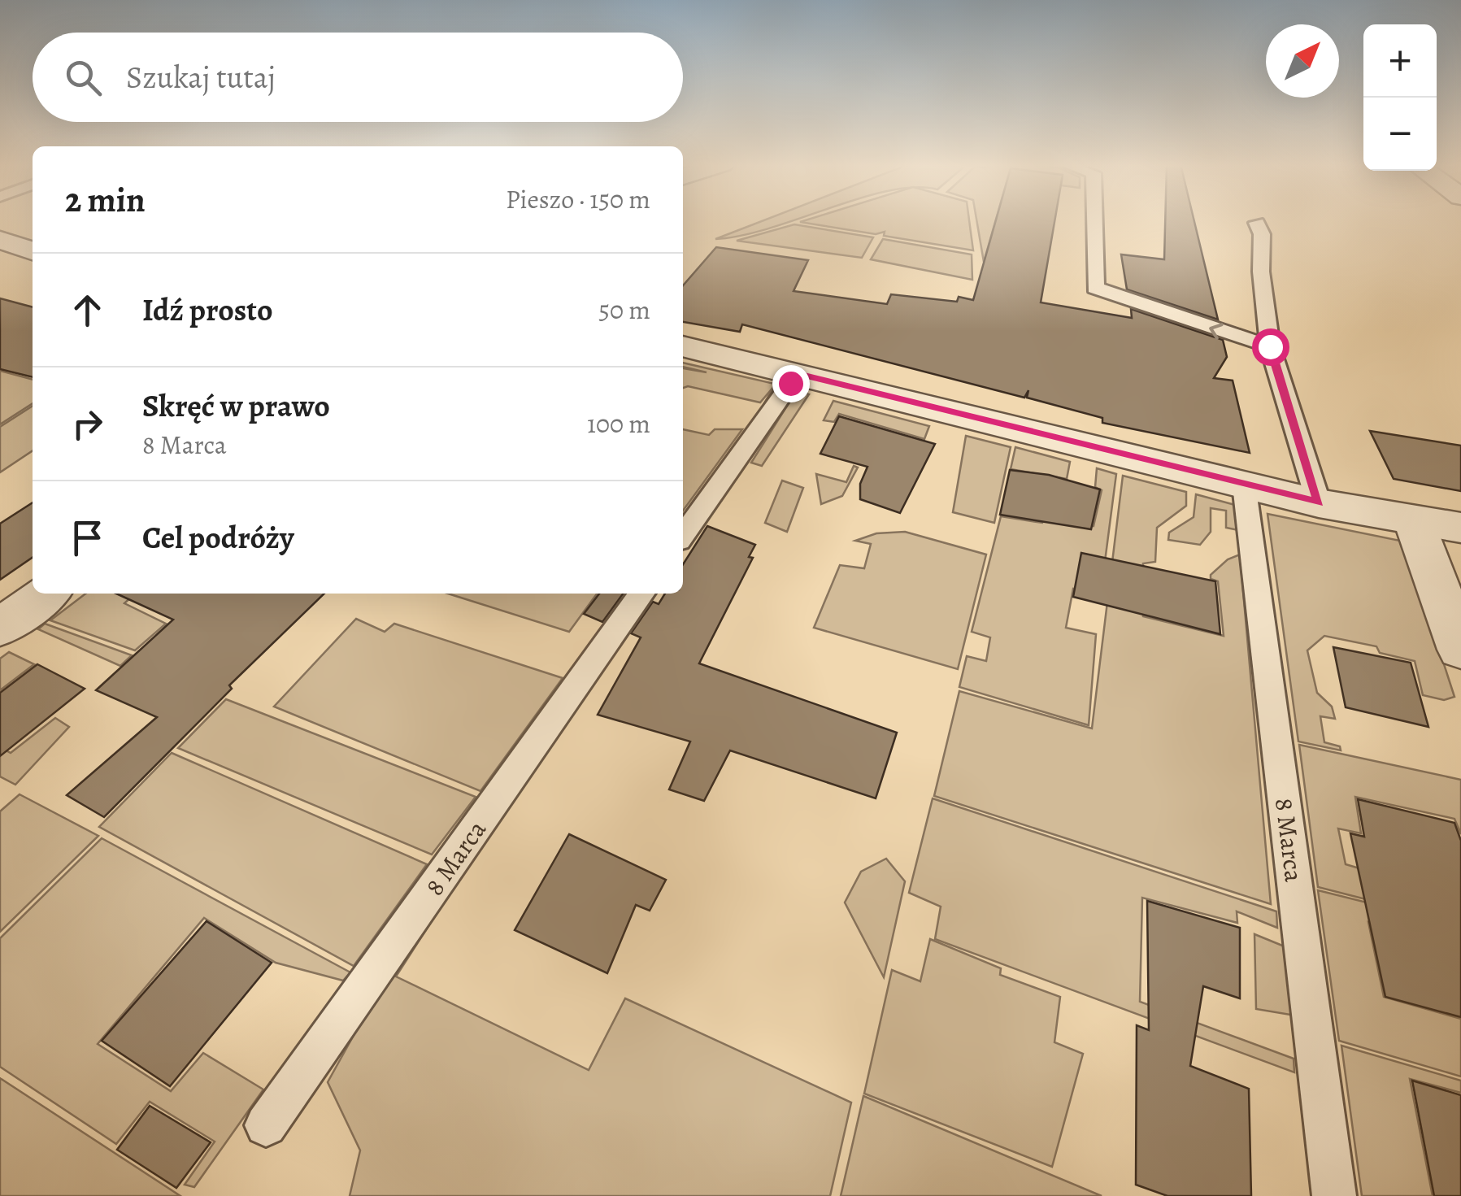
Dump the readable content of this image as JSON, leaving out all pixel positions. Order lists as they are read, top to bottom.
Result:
{
  "streets": {
    "lane": ["8 Marca"]
  },
  "north": "top right",
  "page": {
    "map_buttons": ["+", "−"],
    "search": "Szukaj tutaj",
    "heading": ["2 min", "Pieszo · 150 m"],
    "list": [
      ["Idź prosto", "50 m"],
      ["Skręć w prawo", "8 Marca", "100 m"],
      "Cel podróży"
    ]
  }
}
